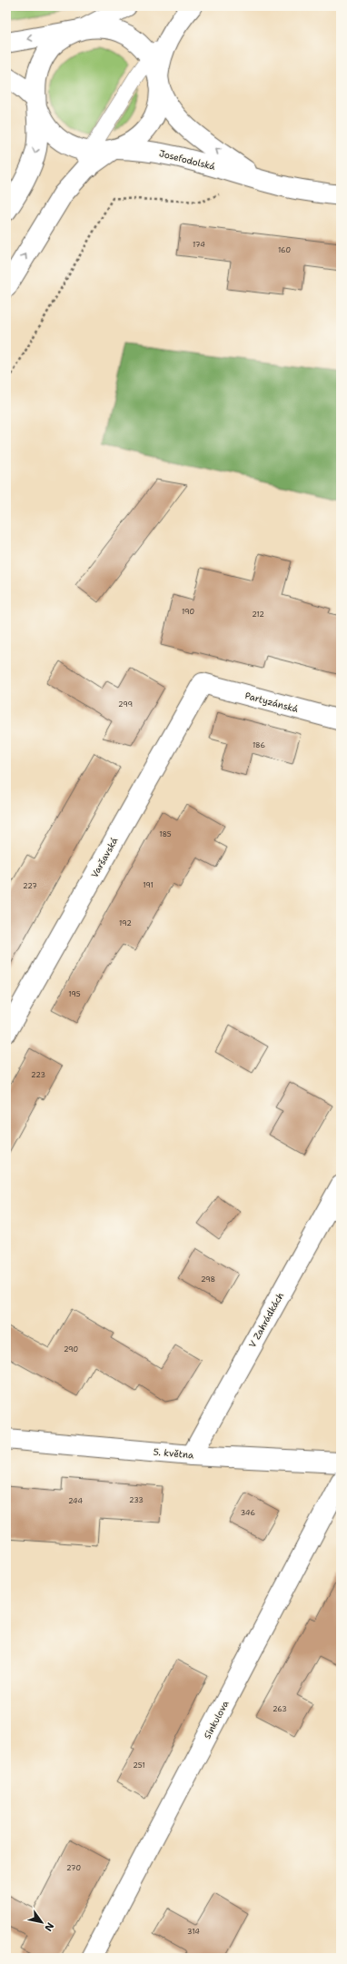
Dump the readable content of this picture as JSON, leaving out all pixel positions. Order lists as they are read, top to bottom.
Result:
{
  "streets": {
    "street": [
      "Josefodolská",
      "Partyzánská",
      "Varšavská",
      "V Zahrádkách",
      "5. května",
      "Sinkulova"
    ]
  },
  "crossings": [
    ["Partyzánská", "Varšavská"],
    ["V Zahrádkách", "5. května"]
  ],
  "house_numbers": [
    "174",
    "160",
    "190",
    "212",
    "299",
    "186",
    "185",
    "191",
    "227",
    "192",
    "195",
    "223",
    "298",
    "290",
    "233",
    "244",
    "346",
    "263",
    "251",
    "270",
    "314"
  ],
  "north": "bottom right"
}
